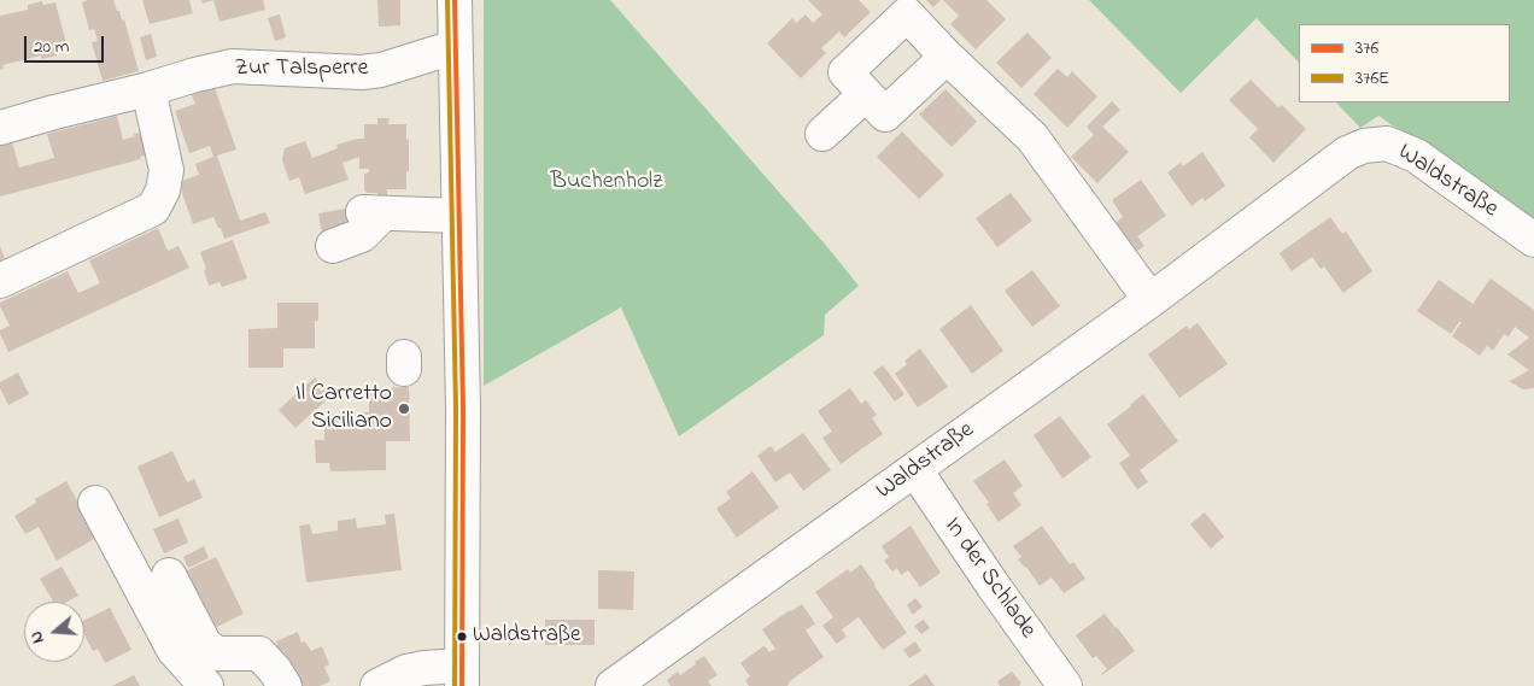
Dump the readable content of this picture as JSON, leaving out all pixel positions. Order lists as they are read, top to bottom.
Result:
{
  "streets": {
    "street": ["Zur Talsperre", "Waldstraße", "In der Schlade"]
  },
  "crossings": [
    ["Waldstraße", "In der Schlade"]
  ],
  "parks": ["Buchenholz"],
  "places": ["Il Carretto Siciliano", "Waldstraße"],
  "lines": ["transit line 376", "transit line 376E"],
  "legend": ["376", "376E"],
  "scale_bar": "20 m",
  "north": "left"
}
